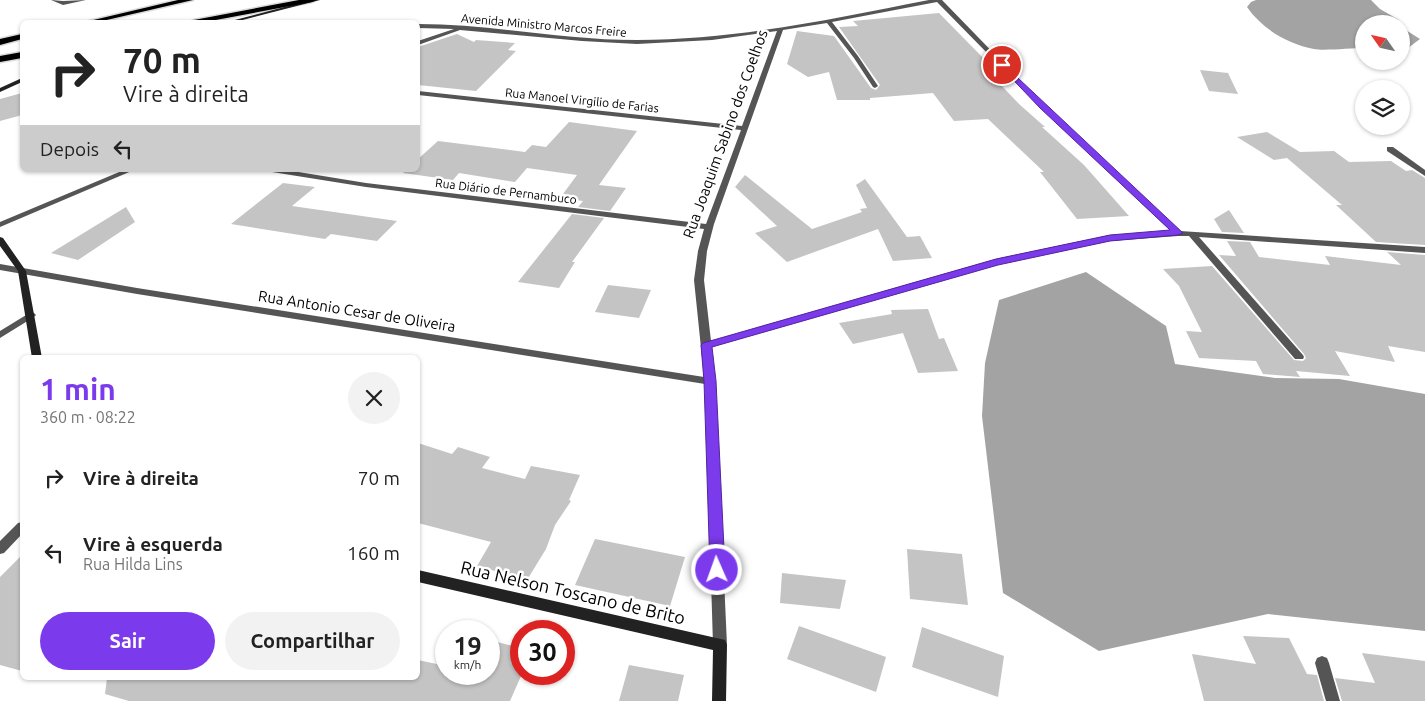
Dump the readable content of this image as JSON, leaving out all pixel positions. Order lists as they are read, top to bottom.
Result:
{
  "streets": {
    "main road": ["Rua Joaquim Sabino dos Coelhos", "Rua Nelson Toscano de Brito"],
    "street": [
      "Avenida Ministro Marcos Freire",
      "Rua Manoel Virgilio de Farias",
      "Rua Diário de Pernambuco",
      "Rua Antonio Cesar de Oliveira"
    ]
  },
  "crossings": [
    ["Avenida Ministro Marcos Freire", "Rua Joaquim Sabino dos Coelhos"],
    ["Rua Manoel Virgilio de Farias", "Rua Joaquim Sabino dos Coelhos"],
    ["Rua Joaquim Sabino dos Coelhos", "Rua Diário de Pernambuco"],
    ["Rua Joaquim Sabino dos Coelhos", "Rua Antonio Cesar de Oliveira"],
    ["Rua Joaquim Sabino dos Coelhos", "Rua Nelson Toscano de Brito"]
  ],
  "north": "top left",
  "page": {
    "turn": ["70 m", "Vire à direita"],
    "then": "Depois",
    "heading": ["1 min", "360 m · 08:22"],
    "list": [
      {
        "name": "Vire à direita",
        "value": "70 m"
      },
      {
        "name": "Vire à esquerda",
        "note": "Rua Hilda Lins",
        "value": "160 m"
      }
    ],
    "buttons": ["Sair", "Compartilhar"],
    "speed": "19 km/h",
    "limit": "30"
  }
}
